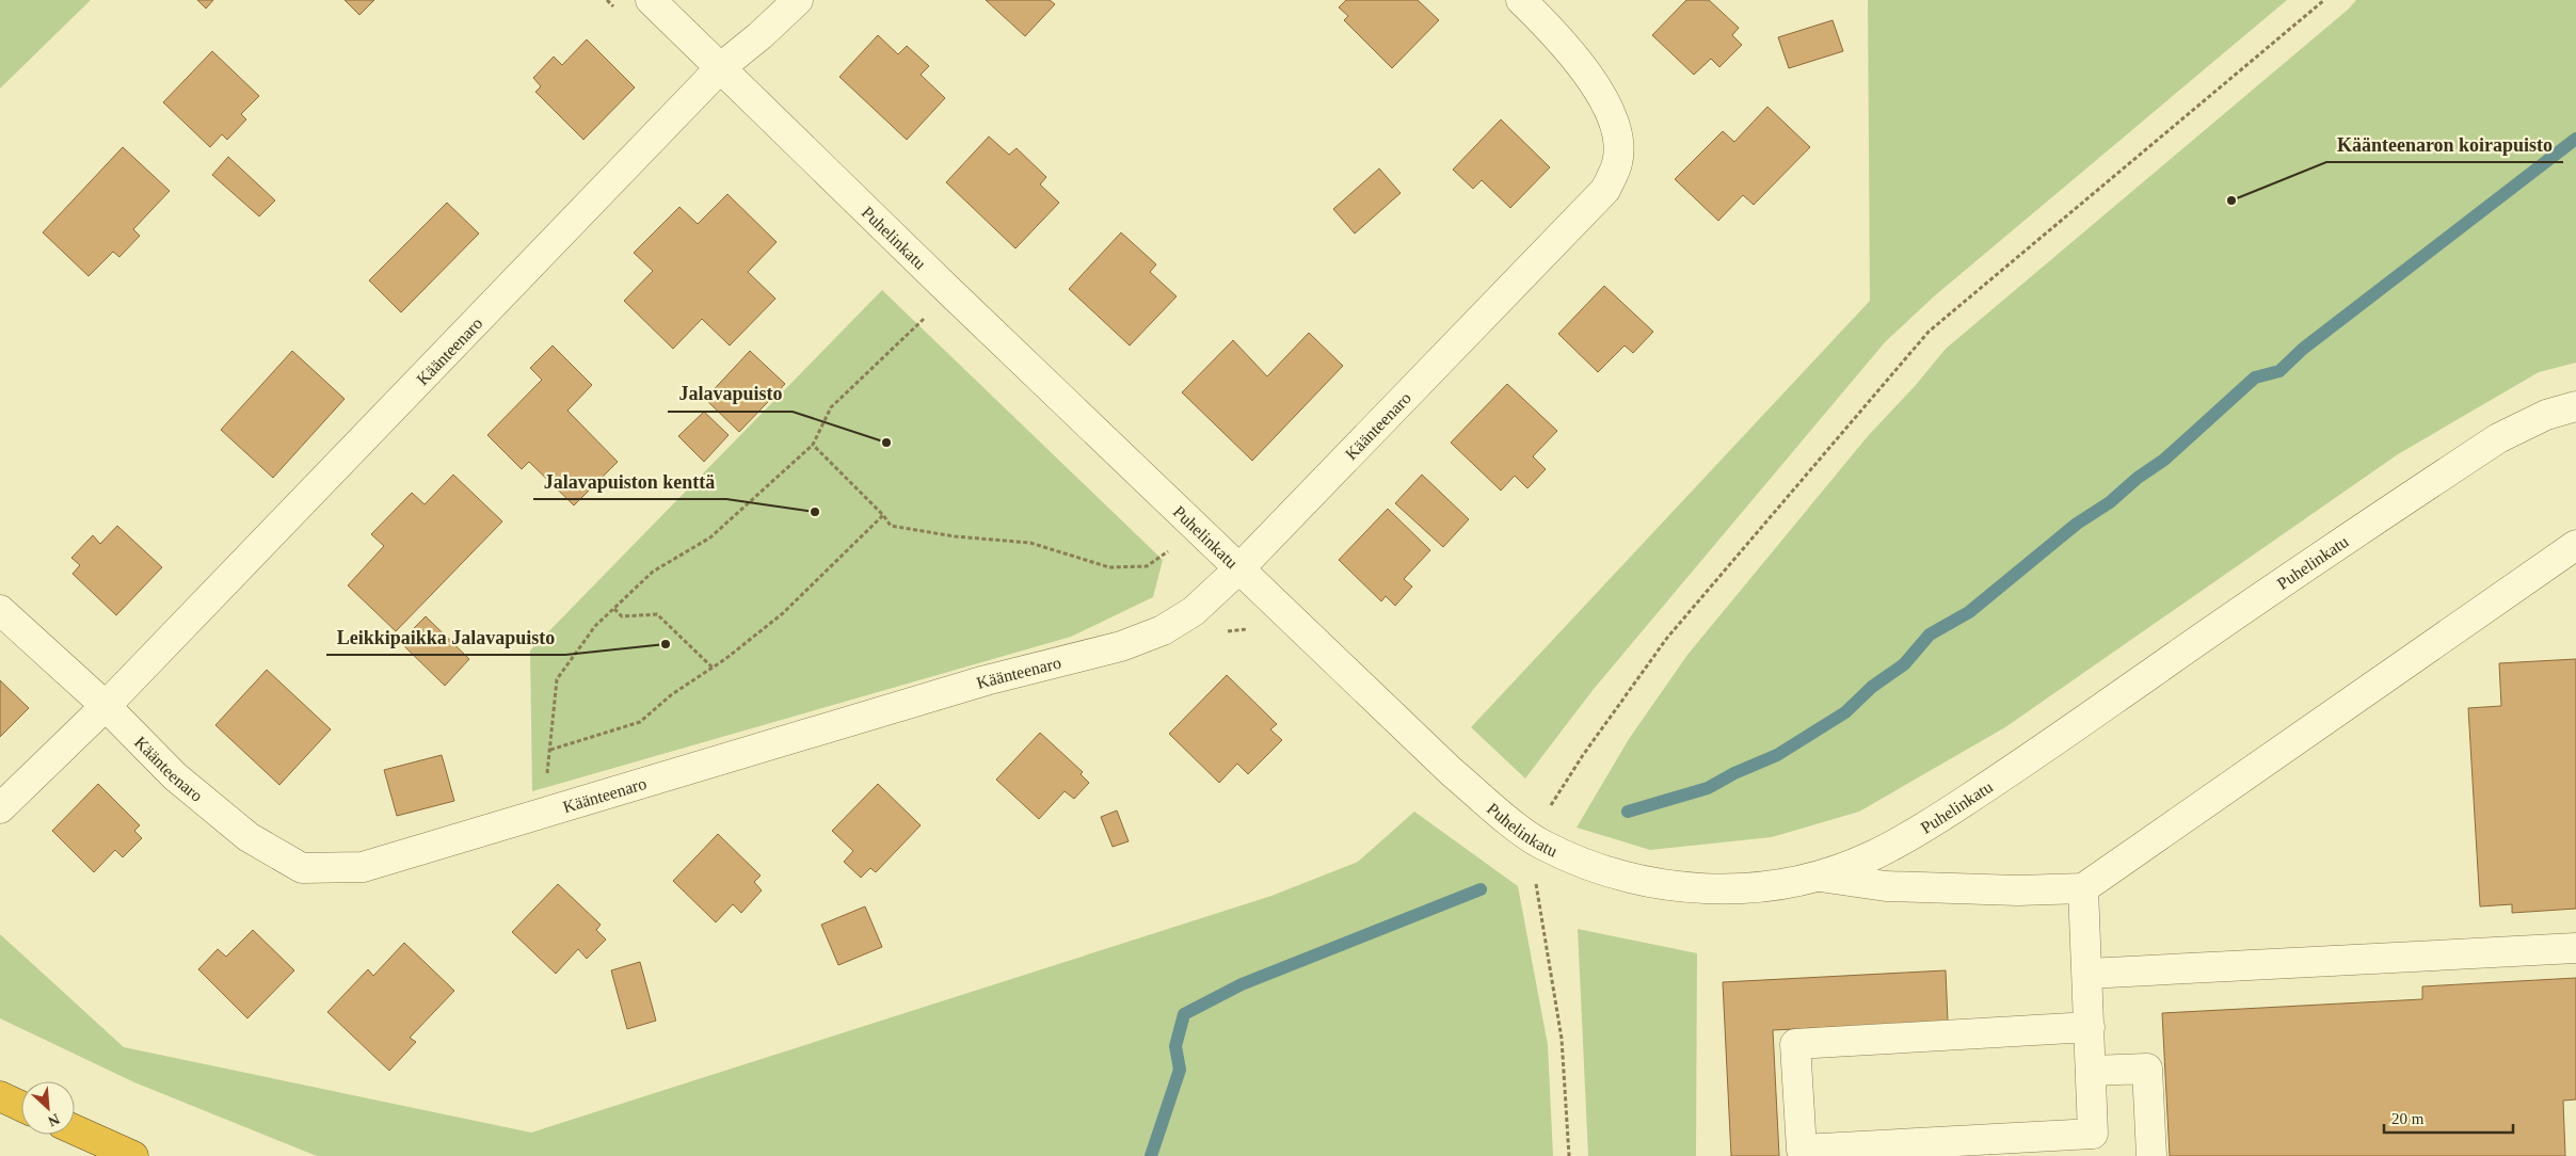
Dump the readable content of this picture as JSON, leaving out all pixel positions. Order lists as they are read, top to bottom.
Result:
{
  "streets": {
    "street": ["Puhelinkatu", "Käänteenaro"]
  },
  "crossings": [
    ["Puhelinkatu", "Käänteenaro"]
  ],
  "places": [
    "Käänteenaron koirapuisto",
    "Jalavapuisto",
    "Jalavapuiston kenttä",
    "Leikkipaikka Jalavapuisto"
  ],
  "scale_bar": "20 m",
  "north": "bottom right"
}
